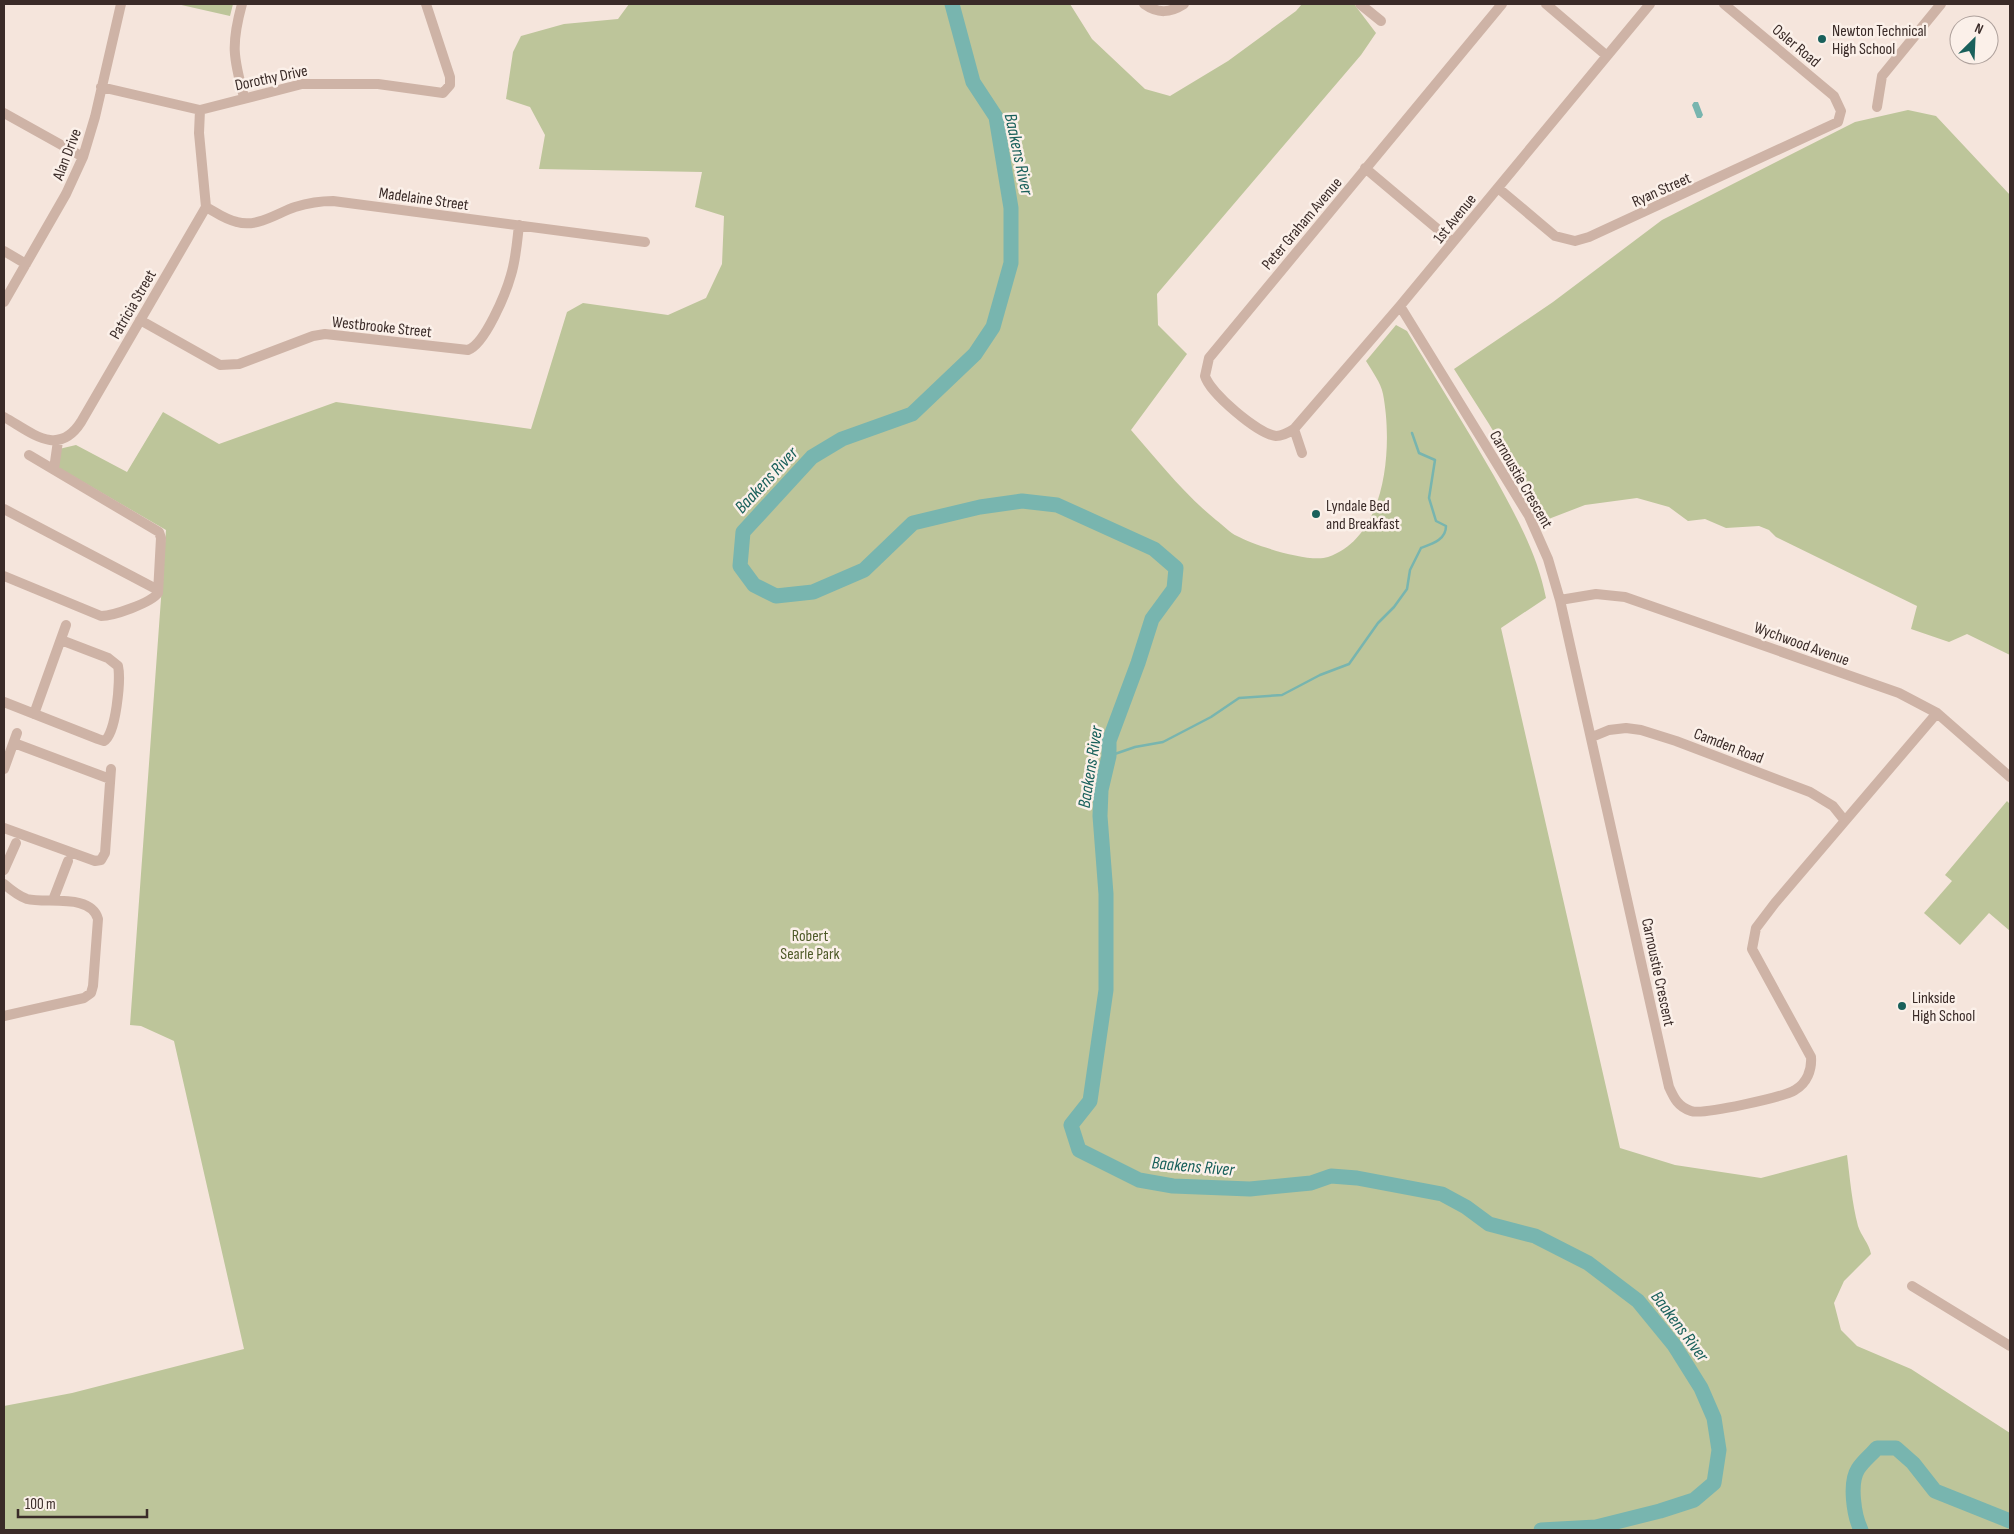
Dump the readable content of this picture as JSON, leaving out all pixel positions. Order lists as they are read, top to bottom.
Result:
{
  "streets": {
    "street": [
      "Osler Road",
      "Dorothy Drive",
      "Alan Drive",
      "Ryan Street",
      "Madelaine Street",
      "1st Avenue",
      "Peter Graham Avenue",
      "Patricia Street",
      "Westbrooke Street",
      "Carnoustie Crescent",
      "Wychwood Avenue",
      "Camden Road"
    ]
  },
  "crossings": [
    ["Osler Road", "Ryan Street"],
    ["Dorothy Drive", "Alan Drive"],
    ["Ryan Street", "1st Avenue"],
    ["Madelaine Street", "Patricia Street"],
    ["Madelaine Street", "Westbrooke Street"],
    ["1st Avenue", "Peter Graham Avenue"],
    ["1st Avenue", "Carnoustie Crescent"],
    ["Patricia Street", "Westbrooke Street"],
    ["Carnoustie Crescent", "Wychwood Avenue"],
    ["Carnoustie Crescent", "Camden Road"]
  ],
  "water": ["Baakens River"],
  "parks": ["Robert Searle Park"],
  "places": ["Newton Technical High School", "Lyndale Bed and Breakfast", "Linkside High School"],
  "scale_bar": "100 m",
  "north": "top right"
}
